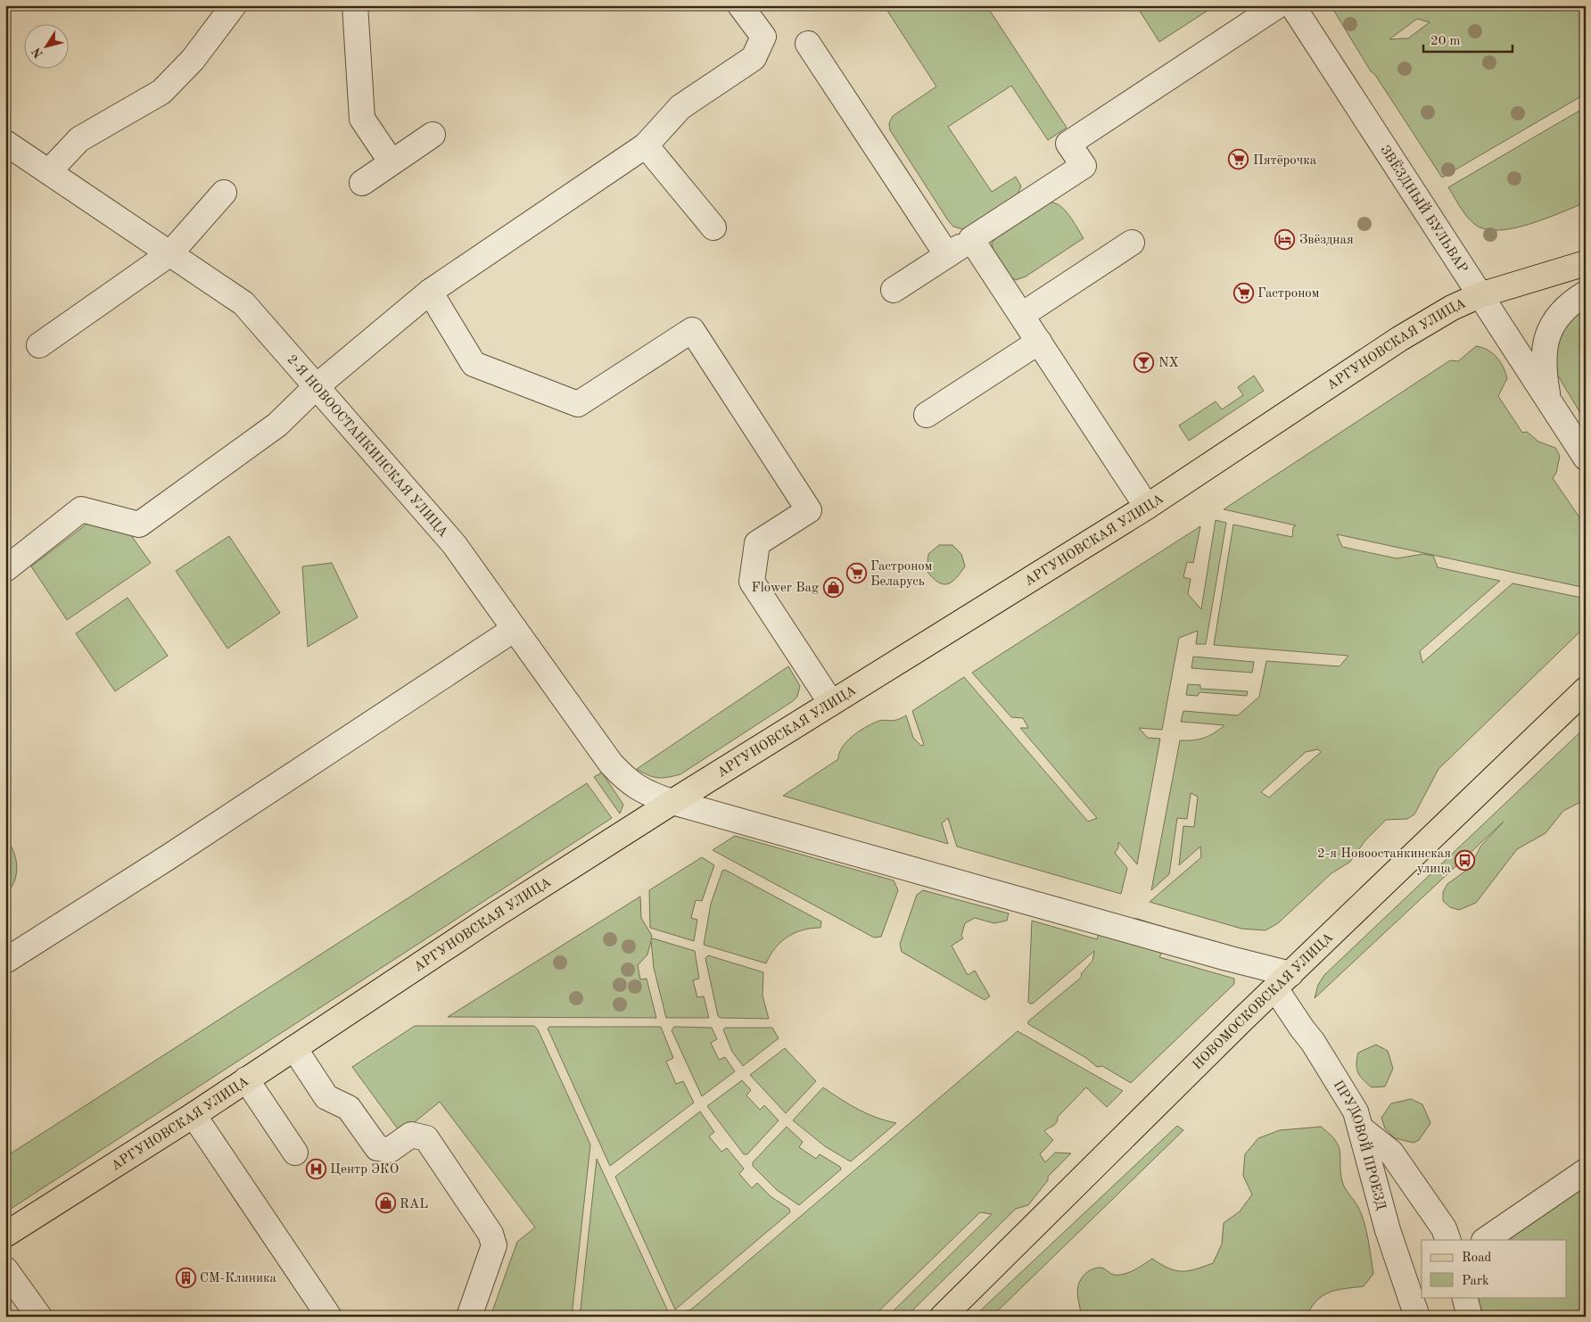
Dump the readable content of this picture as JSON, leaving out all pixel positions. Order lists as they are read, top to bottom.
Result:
{
  "streets": {
    "main road": ["АРГУНОВСКАЯ УЛИЦА", "НОВОМОСКОВСКАЯ УЛИЦА"],
    "street": ["ЗВЁЗДНЫЙ БУЛЬВАР", "2-Я НОВООСТАНКИНСКАЯ УЛИЦА", "ПРУДОВОЙ ПРОЕЗД"]
  },
  "crossings": [
    ["ЗВЁЗДНЫЙ БУЛЬВАР", "АРГУНОВСКАЯ УЛИЦА"],
    ["АРГУНОВСКАЯ УЛИЦА", "2-Я НОВООСТАНКИНСКАЯ УЛИЦА"],
    ["2-Я НОВООСТАНКИНСКАЯ УЛИЦА", "НОВОМОСКОВСКАЯ УЛИЦА"],
    ["2-Я НОВООСТАНКИНСКАЯ УЛИЦА", "ПРУДОВОЙ ПРОЕЗД"],
    ["НОВОМОСКОВСКАЯ УЛИЦА", "ПРУДОВОЙ ПРОЕЗД"]
  ],
  "places": {
    "supermarket": ["Пятёрочка", "Гастроном", "Гастроном Беларусь"],
    "hotel": ["Звёздная"],
    "bar": ["NX"],
    "shop": ["Flower Bag", "RAL"],
    "bus stop": ["2-я Новоостанкинская улица"],
    "hospital": ["Центр ЭКО"],
    "building": ["СМ-Клиника"]
  },
  "legend": ["Road", "Park"],
  "scale_bar": "20 m",
  "north": "bottom left"
}
